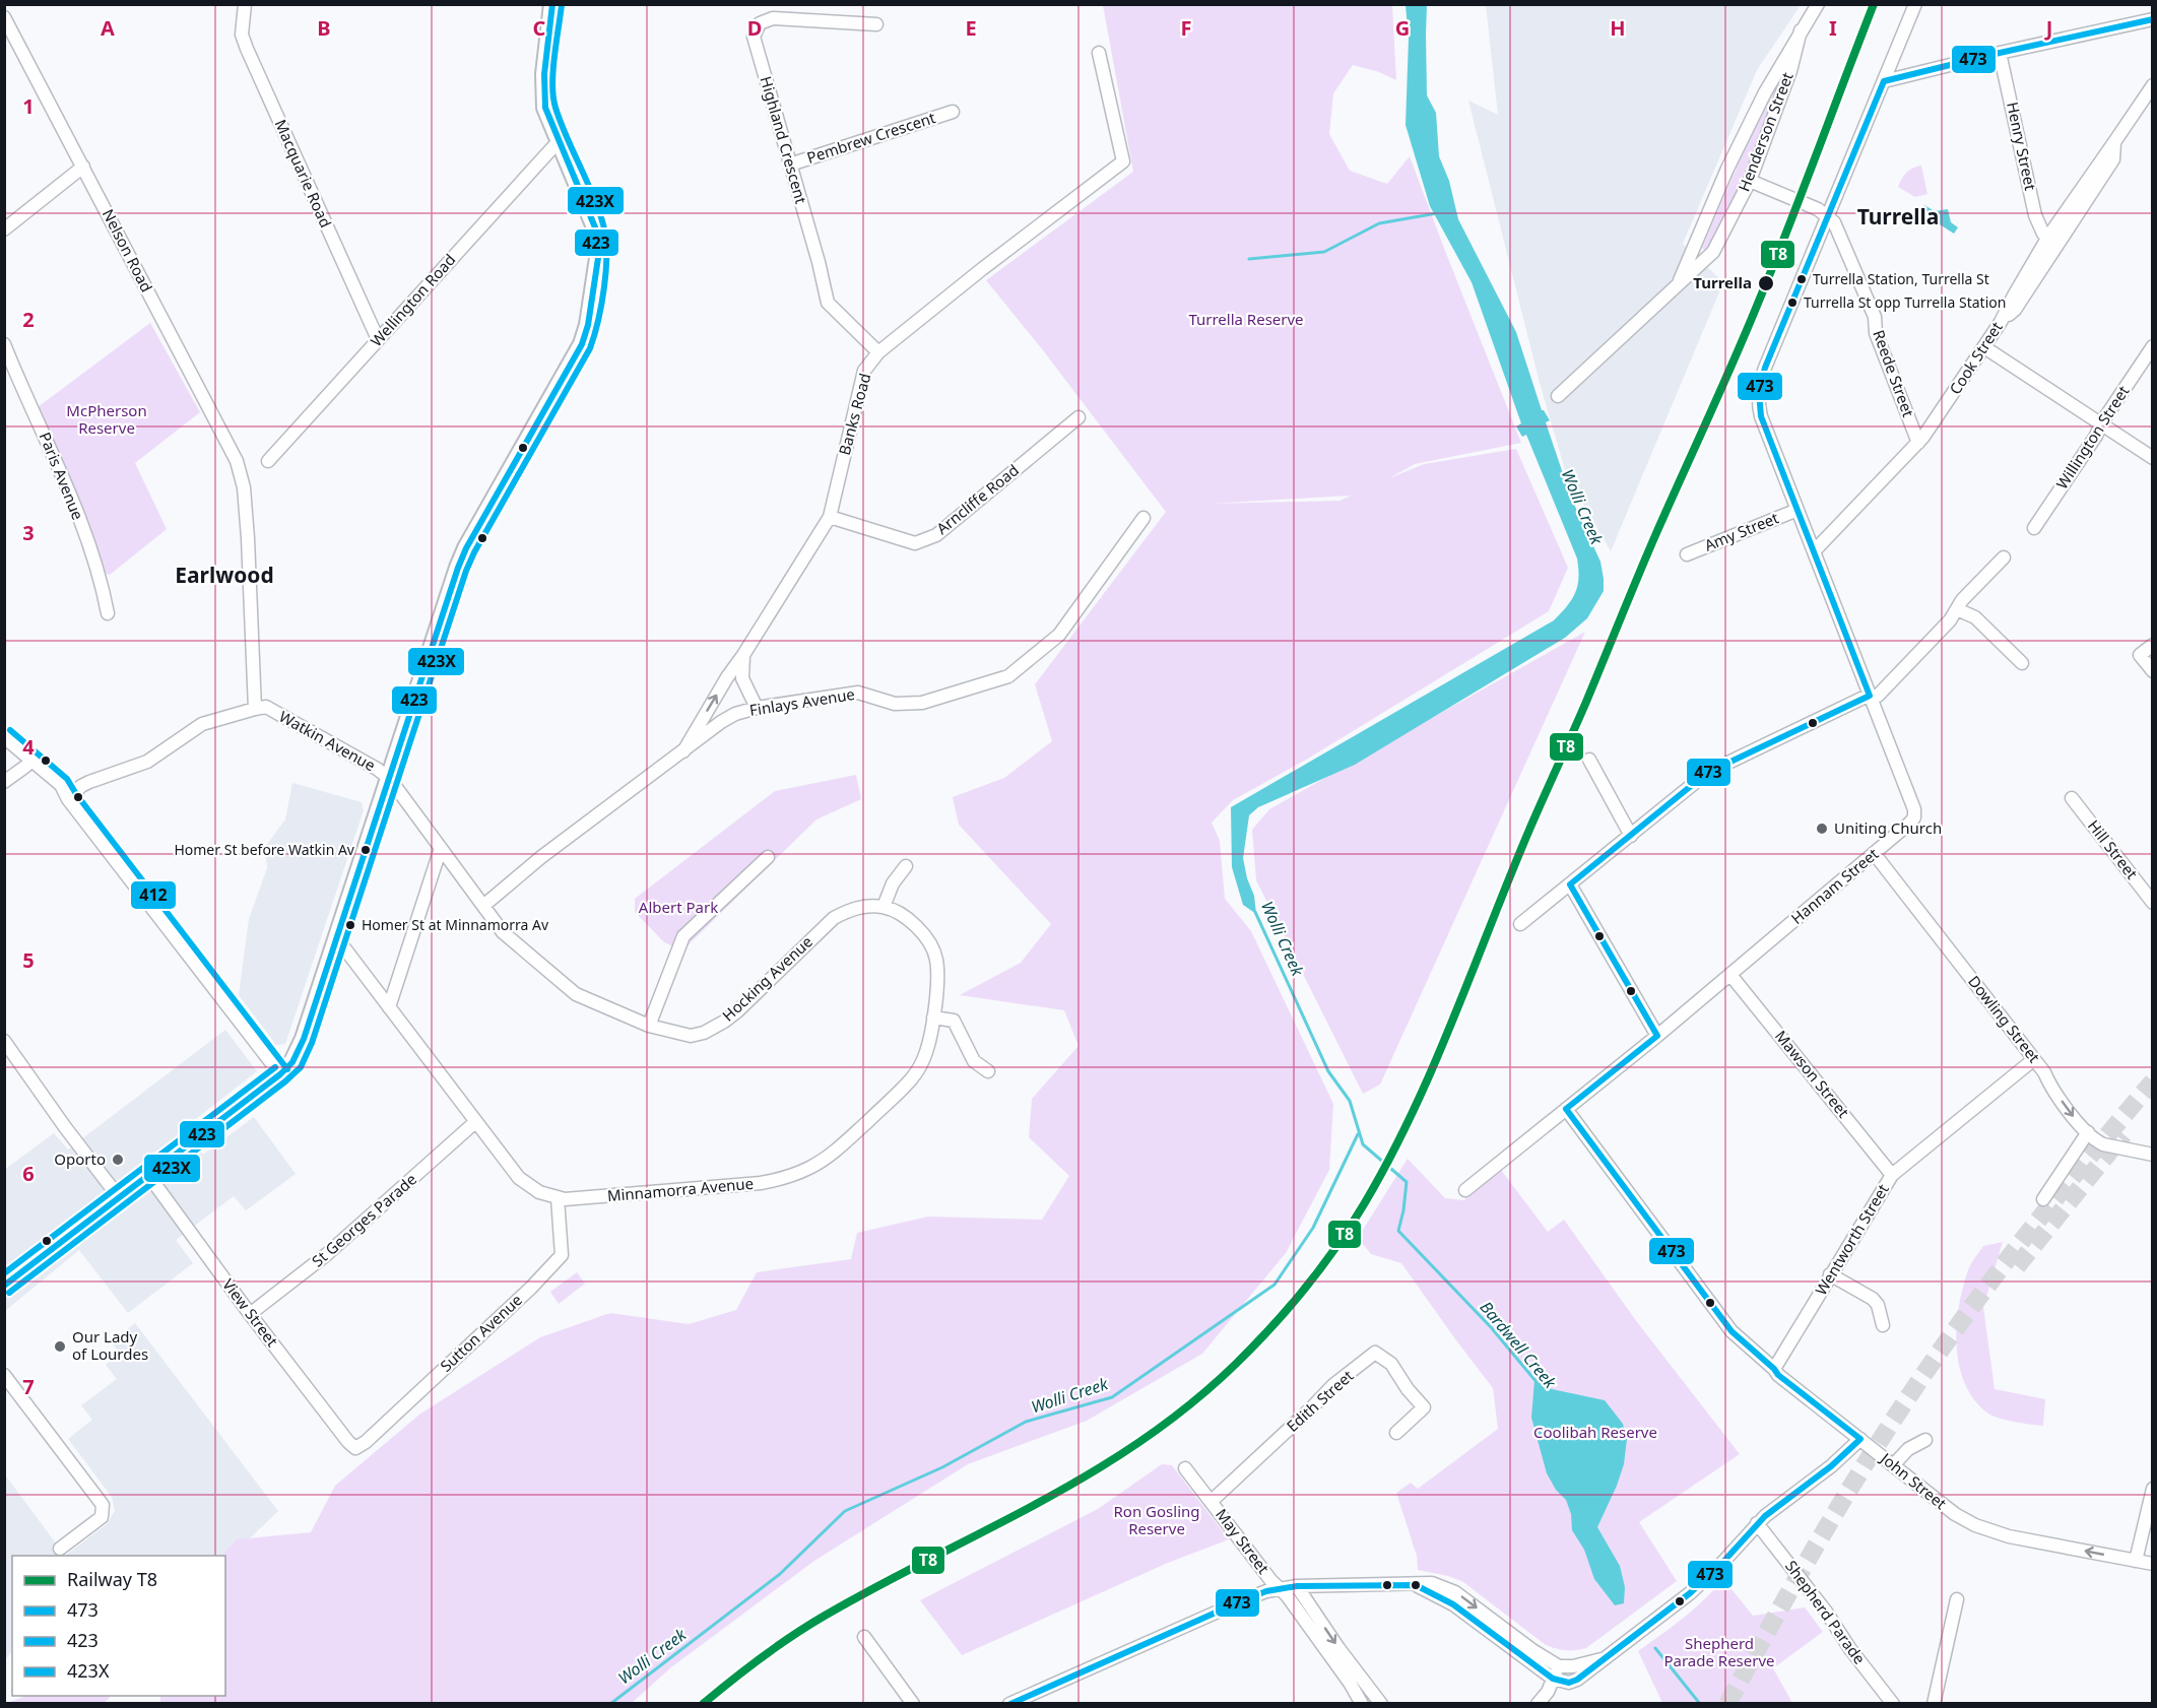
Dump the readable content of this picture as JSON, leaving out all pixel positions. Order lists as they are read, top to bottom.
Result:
{
  "streets": {
    "street": [
      "Henderson Street",
      "Pembrew Crescent",
      "Highland Crescent",
      "Henry Street",
      "Macquarie Road",
      "Nelson Road",
      "Wellington Road",
      "Cook Street",
      "Reede Street",
      "Banks Road",
      "Willington Street",
      "Paris Avenue",
      "Arncliffe Road",
      "Amy Street",
      "Finlays Avenue",
      "Watkin Avenue",
      "Hill Street",
      "Hannam Street",
      "Hocking Avenue",
      "Dowling Street",
      "Mawson Street",
      "Minnamorra Avenue",
      "St Georges Parade",
      "Wentworth Street",
      "View Street",
      "Sutton Avenue",
      "Edith Street",
      "John Street",
      "May Street",
      "Shepherd Parade"
    ]
  },
  "crossings": [
    ["Pembrew Crescent", "Highland Crescent"],
    ["Highland Crescent", "Banks Road"],
    ["Henry Street", "Cook Street"],
    ["Macquarie Road", "Wellington Road"],
    ["Nelson Road", "Watkin Avenue"],
    ["Cook Street", "Reede Street"],
    ["Cook Street", "Hannam Street"],
    ["Reede Street", "Hannam Street"],
    ["Banks Road", "Arncliffe Road"],
    ["Banks Road", "Finlays Avenue"],
    ["Amy Street", "Hannam Street"],
    ["Finlays Avenue", "Hocking Avenue"],
    ["Watkin Avenue", "Hocking Avenue"],
    ["Hannam Street", "Dowling Street"],
    ["Hannam Street", "Mawson Street"],
    ["Hannam Street", "John Street"],
    ["Hocking Avenue", "Minnamorra Avenue"],
    ["Dowling Street", "Wentworth Street"],
    ["Mawson Street", "Wentworth Street"],
    ["Minnamorra Avenue", "St Georges Parade"],
    ["Minnamorra Avenue", "Sutton Avenue"],
    ["St Georges Parade", "View Street"],
    ["Wentworth Street", "John Street"],
    ["View Street", "Sutton Avenue"],
    ["Edith Street", "May Street"]
  ],
  "districts": ["Turrella", "Earlwood"],
  "water": ["Wolli Creek", "Bardwell Creek"],
  "parks": [
    "Turrella Reserve",
    "McPherson Reserve",
    "Albert Park",
    "Coolibah Reserve",
    "Ron Gosling Reserve",
    "Shepherd Parade Reserve"
  ],
  "places": [
    "Turrella Station, Turrella St",
    "Turrella",
    "Turrella St opp Turrella Station",
    "Uniting Church",
    "Homer St before Watkin Av",
    "Homer St at Minnamorra Av",
    "Oporto",
    "Our Lady of Lourdes"
  ],
  "lines": [
    "rail line T8",
    "transit line 423",
    "transit line 423X",
    "transit line 473",
    "transit line 412"
  ],
  "legend": [
    "Railway T8",
    "473",
    "423",
    "423X"
  ],
  "grid": {
    "columns": [
      "A",
      "B",
      "C",
      "D",
      "E",
      "F",
      "G",
      "H",
      "I",
      "J"
    ],
    "rows": [
      "1",
      "2",
      "3",
      "4",
      "5",
      "6",
      "7"
    ]
  }
}
